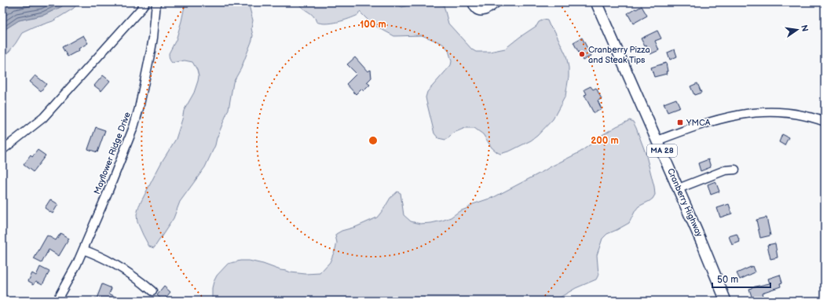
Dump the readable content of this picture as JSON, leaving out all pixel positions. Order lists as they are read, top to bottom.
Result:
{
  "streets": {
    "main road": ["MA 28", "Cranberry Highway"],
    "street": ["Mayflower Ridge Drive"]
  },
  "places": {
    "other": ["Cranberry Pizza and Steak Tips"],
    "transit": ["YMCA"]
  },
  "scale_bar": "50 m",
  "north": "right",
  "rings": ["100 m", "200 m"]
}
